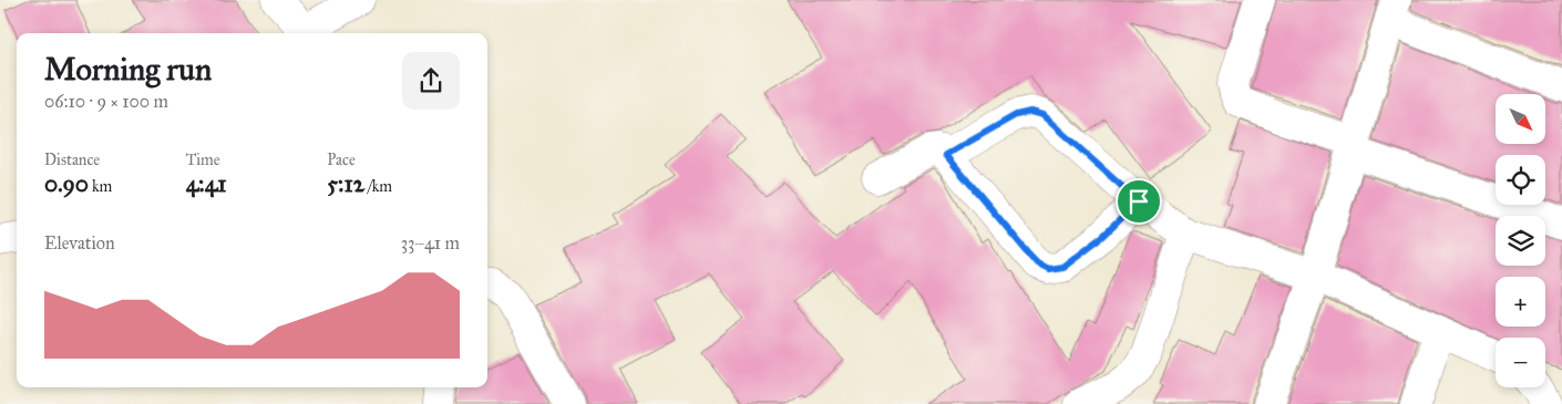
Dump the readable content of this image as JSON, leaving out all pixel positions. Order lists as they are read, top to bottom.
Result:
{
  "north": "bottom right",
  "page": {
    "heading": ["Morning run", "06:10 · 9 × 100 m"],
    "map_buttons": ["+", "−"],
    "stats": [
      ["Distance", "0.90 km"],
      ["Time", "4:41"],
      ["Pace", "5:12 /km"]
    ],
    "chart": ["Elevation", "33–41 m"]
  }
}
